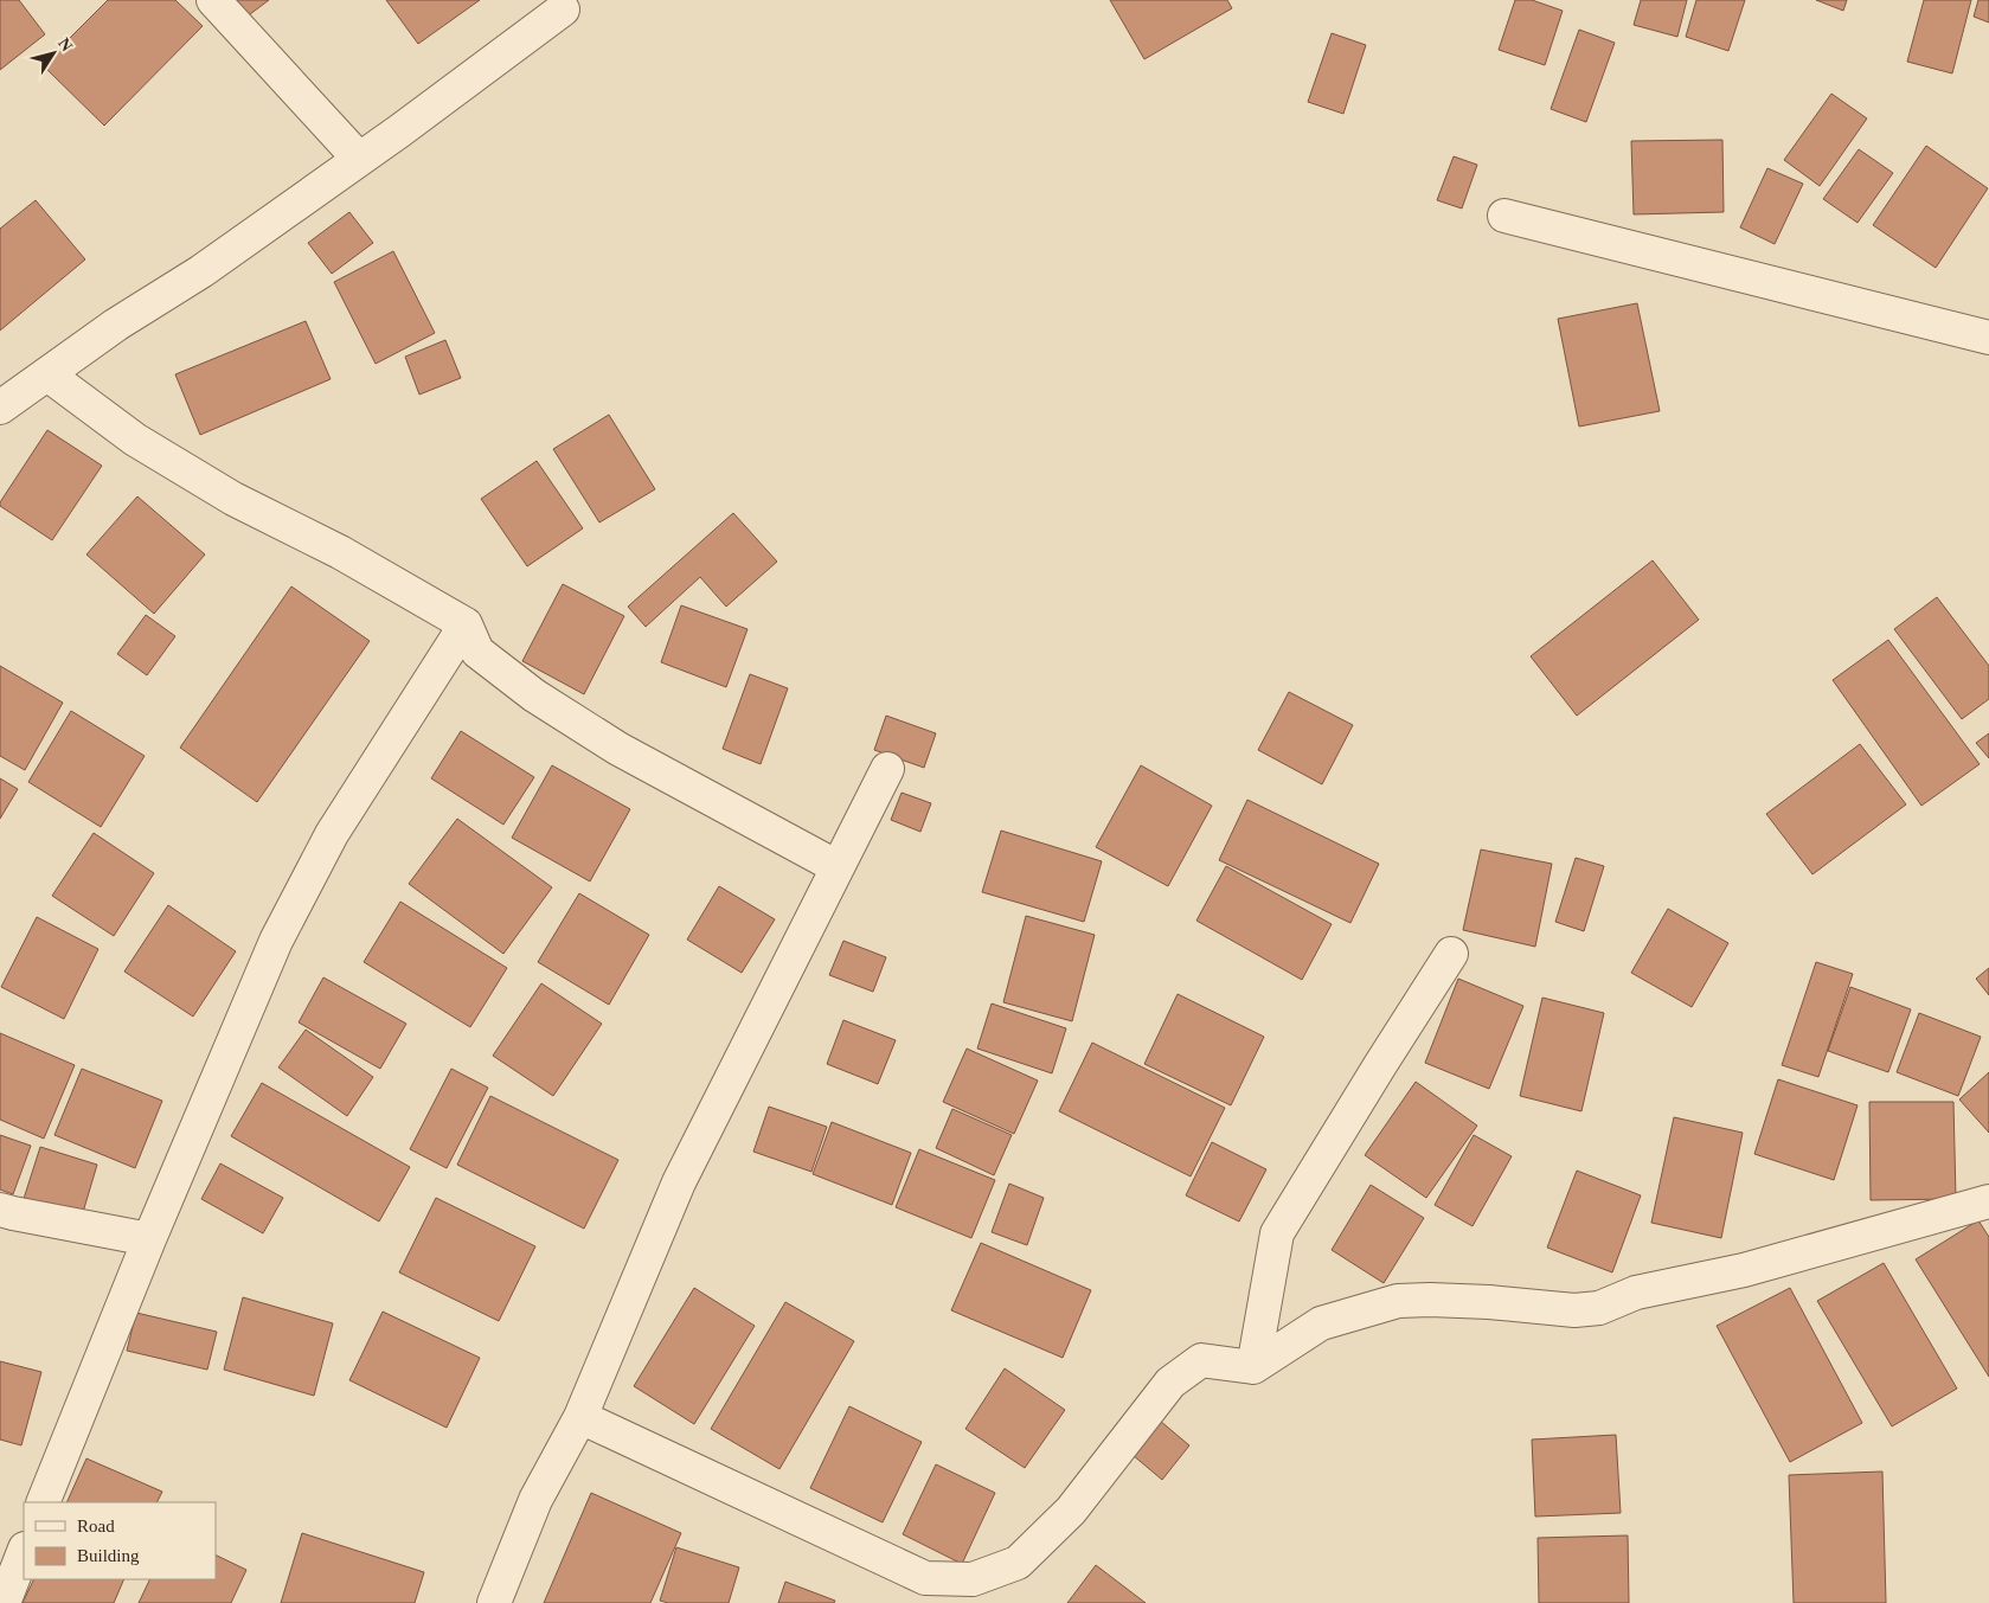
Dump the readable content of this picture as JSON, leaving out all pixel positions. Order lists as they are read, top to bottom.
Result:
{
  "legend": ["Road", "Building"],
  "north": "top right"
}
